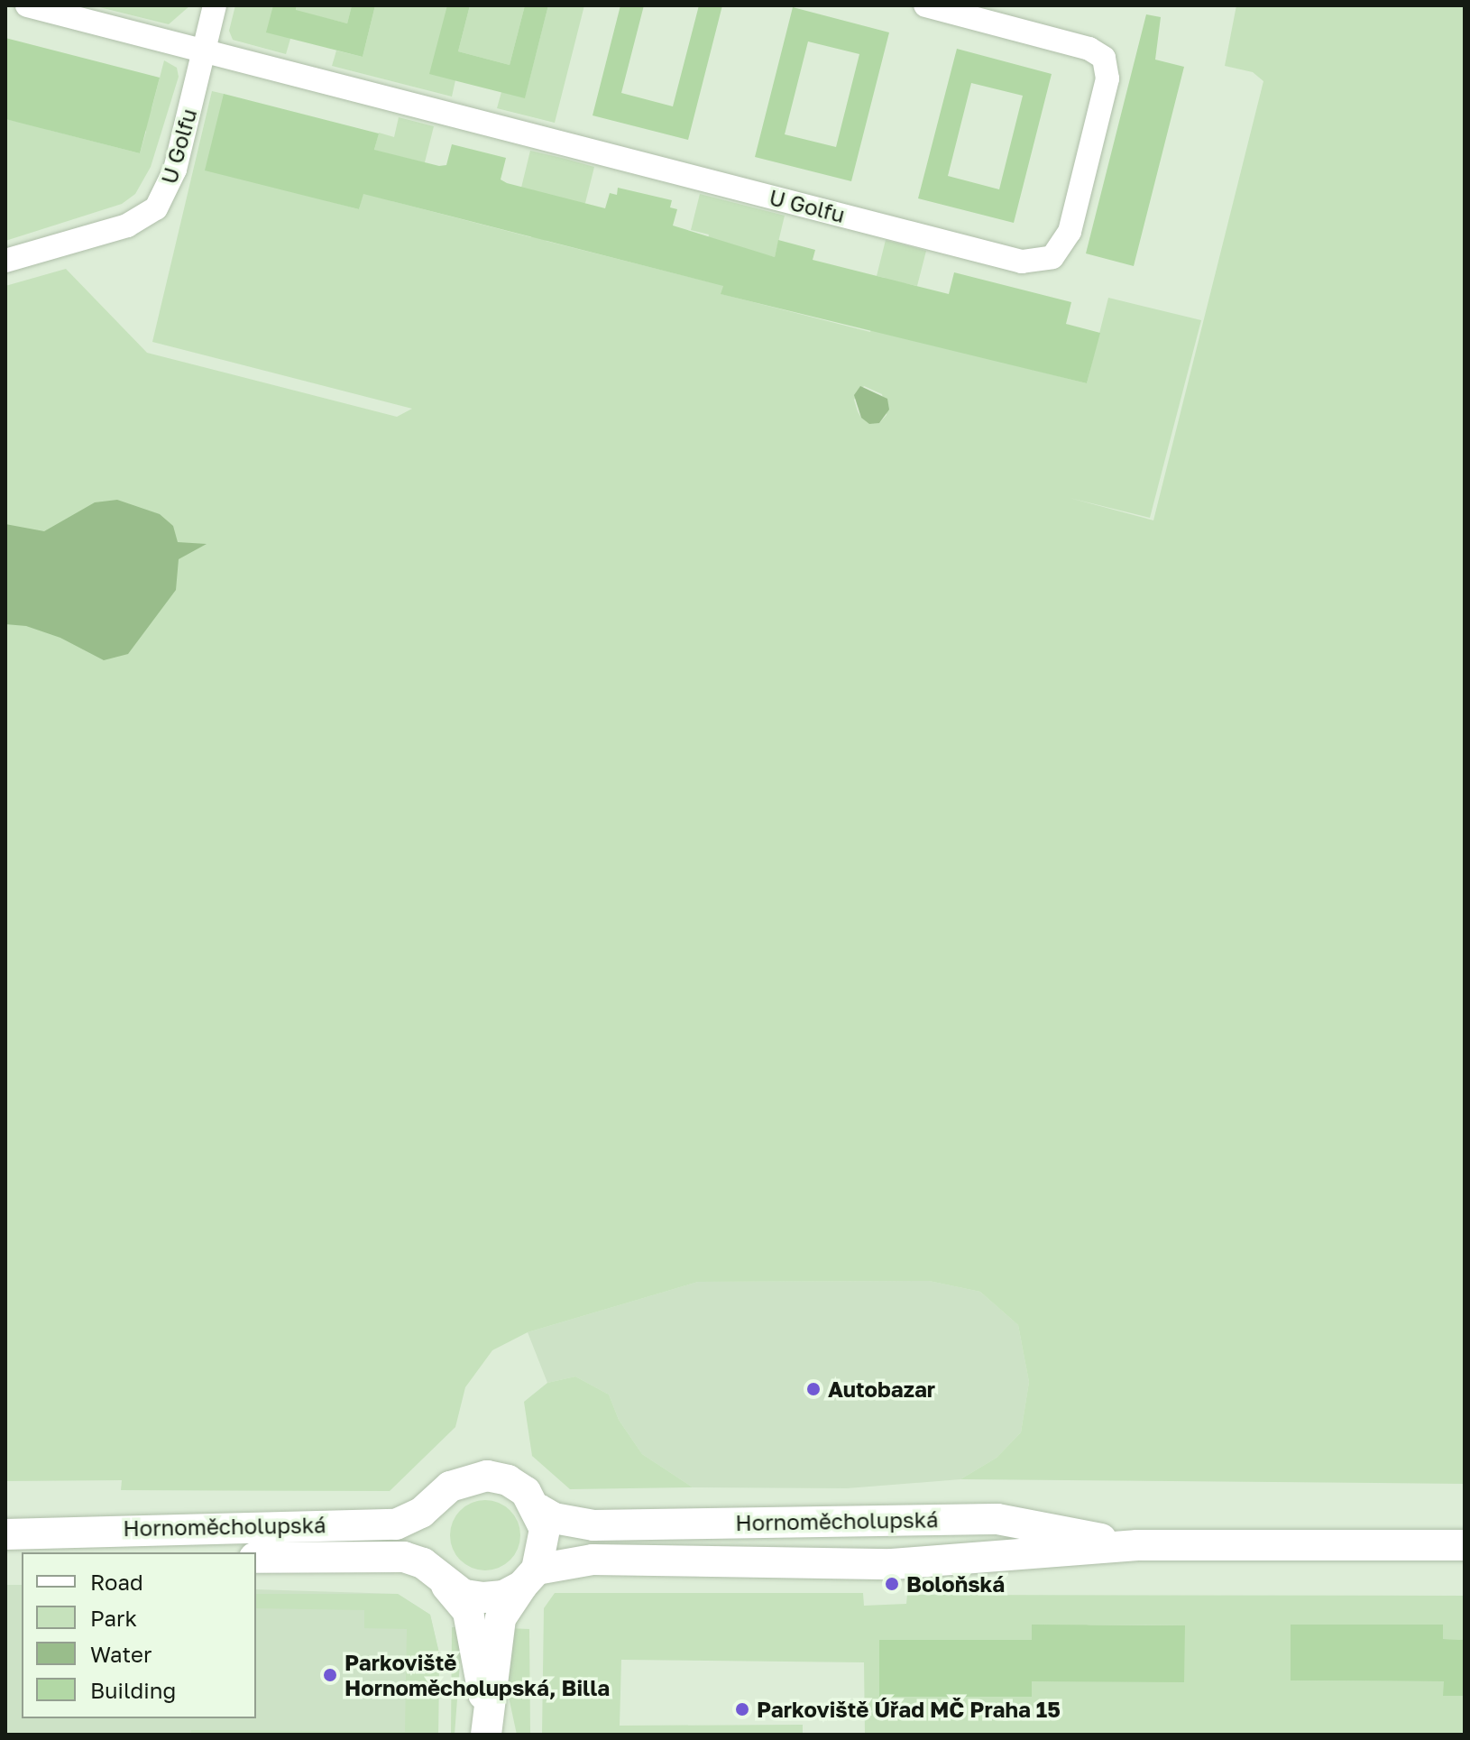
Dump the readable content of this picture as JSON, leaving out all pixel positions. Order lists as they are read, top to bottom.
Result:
{
  "streets": {
    "street": ["U Golfu", "Hornoměcholupská"]
  },
  "places": [
    "Autobazar",
    "Boloňská",
    "Parkoviště Hornoměcholupská, Billa",
    "Parkoviště Úřad MČ Praha 15"
  ],
  "legend": [
    "Road",
    "Park",
    "Water",
    "Building"
  ]
}
